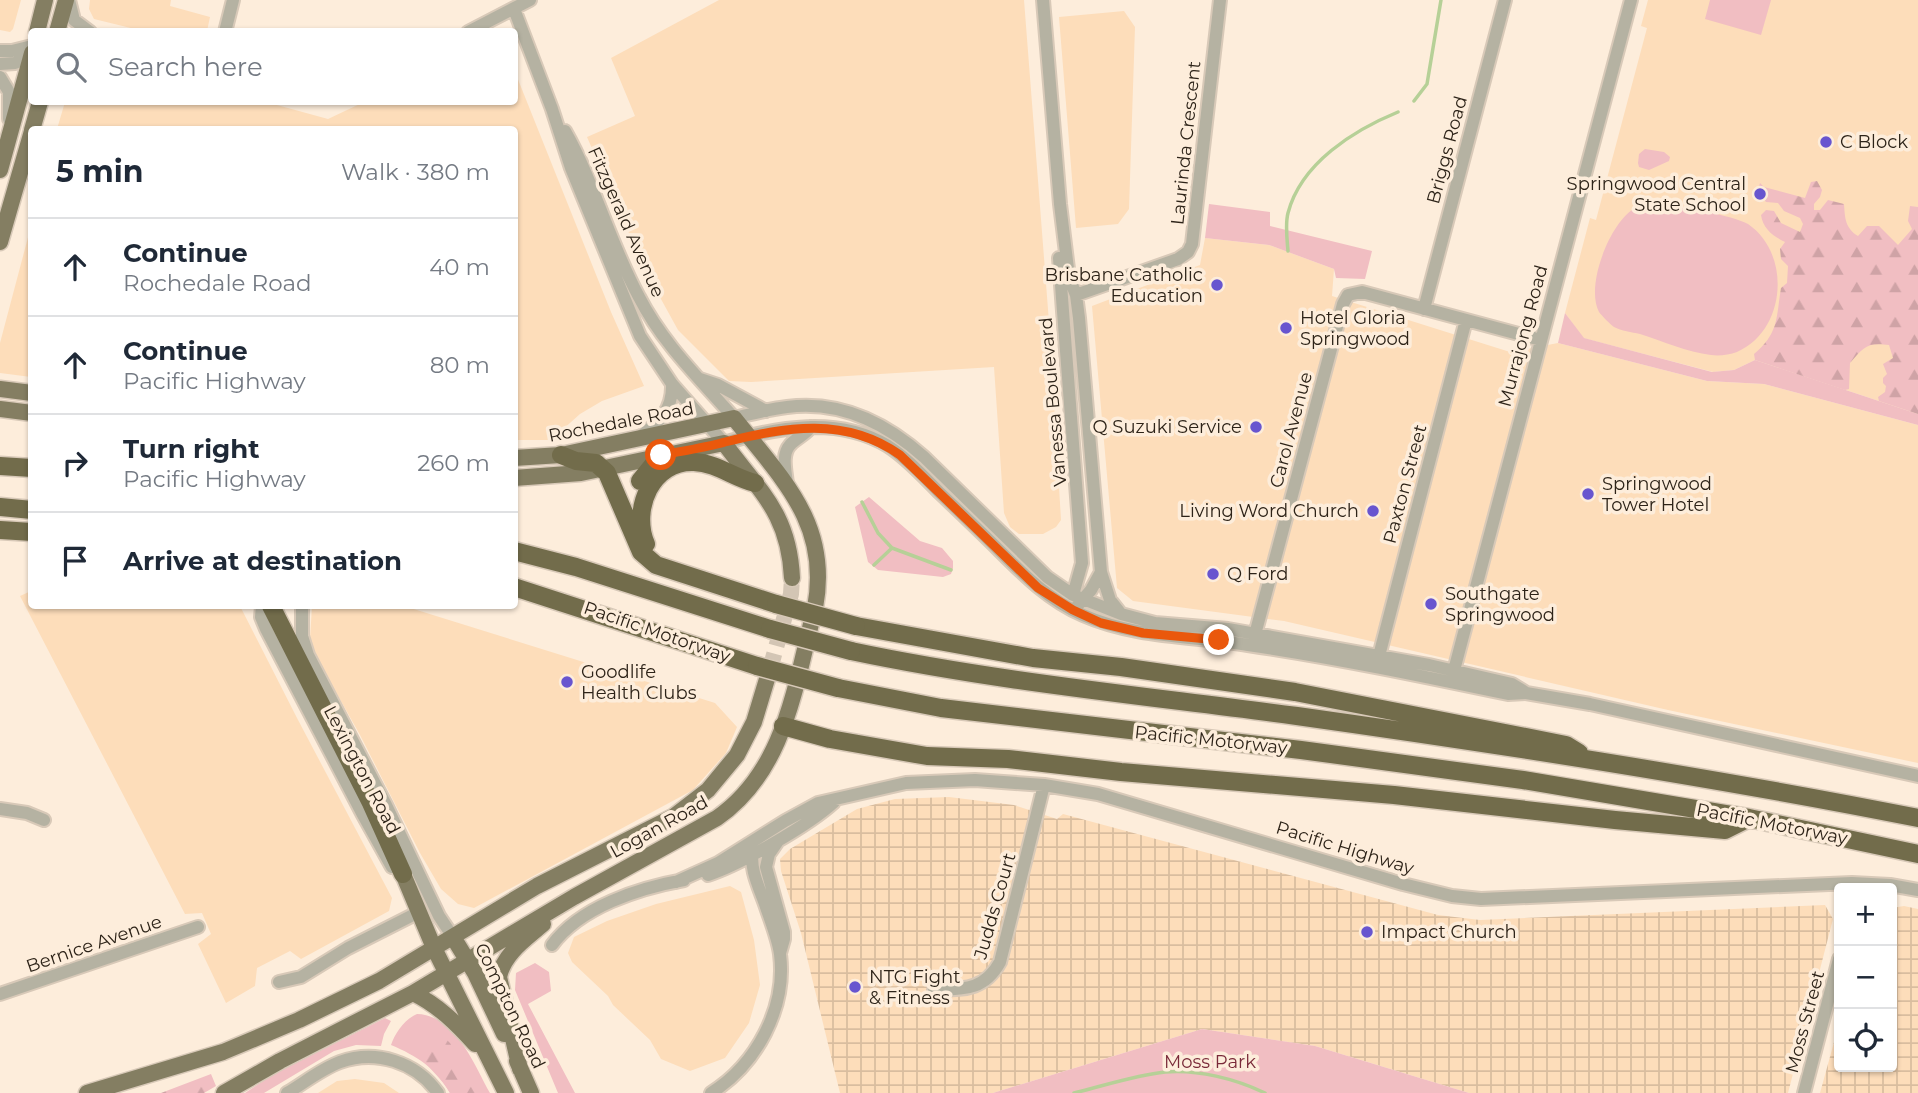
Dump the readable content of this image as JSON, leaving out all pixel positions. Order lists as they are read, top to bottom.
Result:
{
  "streets": {
    "highway": ["Pacific Motorway"],
    "main road": [
      "Rochedale Road",
      "Lexington Road",
      "Logan Road",
      "Compton Road"
    ],
    "street": [
      "Laurinda Crescent",
      "Briggs Road",
      "Fitzgerald Avenue",
      "Murrajong Road",
      "Vanessa Boulevard",
      "Carol Avenue",
      "Paxton Street",
      "Pacific Highway",
      "Judds Court",
      "Bernice Avenue",
      "Moss Street"
    ]
  },
  "crossings": [
    ["Laurinda Crescent", "Vanessa Boulevard"],
    ["Briggs Road", "Carol Avenue"],
    ["Fitzgerald Avenue", "Rochedale Road"],
    ["Fitzgerald Avenue", "Logan Road"],
    ["Murrajong Road", "Carol Avenue"],
    ["Rochedale Road", "Logan Road"],
    ["Carol Avenue", "Paxton Street"],
    ["Pacific Motorway", "Logan Road"],
    ["Lexington Road", "Logan Road"],
    ["Lexington Road", "Compton Road"],
    ["Logan Road", "Compton Road"],
    ["Pacific Highway", "Judds Court"]
  ],
  "parks": ["Moss Park"],
  "places": [
    "C Block",
    "Springwood Central State School",
    "Brisbane Catholic Education",
    "Hotel Gloria Springwood",
    "Q Suzuki Service",
    "Springwood Tower Hotel",
    "Living Word Church",
    "Q Ford",
    "Southgate Springwood",
    "Goodlife Health Clubs",
    "Impact Church",
    "NTG Fight & Fitness"
  ],
  "page": {
    "search": "Search here",
    "heading": ["5 min", "Walk · 380 m"],
    "list": [
      ["Continue", "Rochedale Road", "40 m"],
      ["Continue", "Pacific Highway", "80 m"],
      ["Turn right", "Pacific Highway", "260 m"],
      "Arrive at destination"
    ],
    "map_buttons": ["+", "−"]
  }
}
